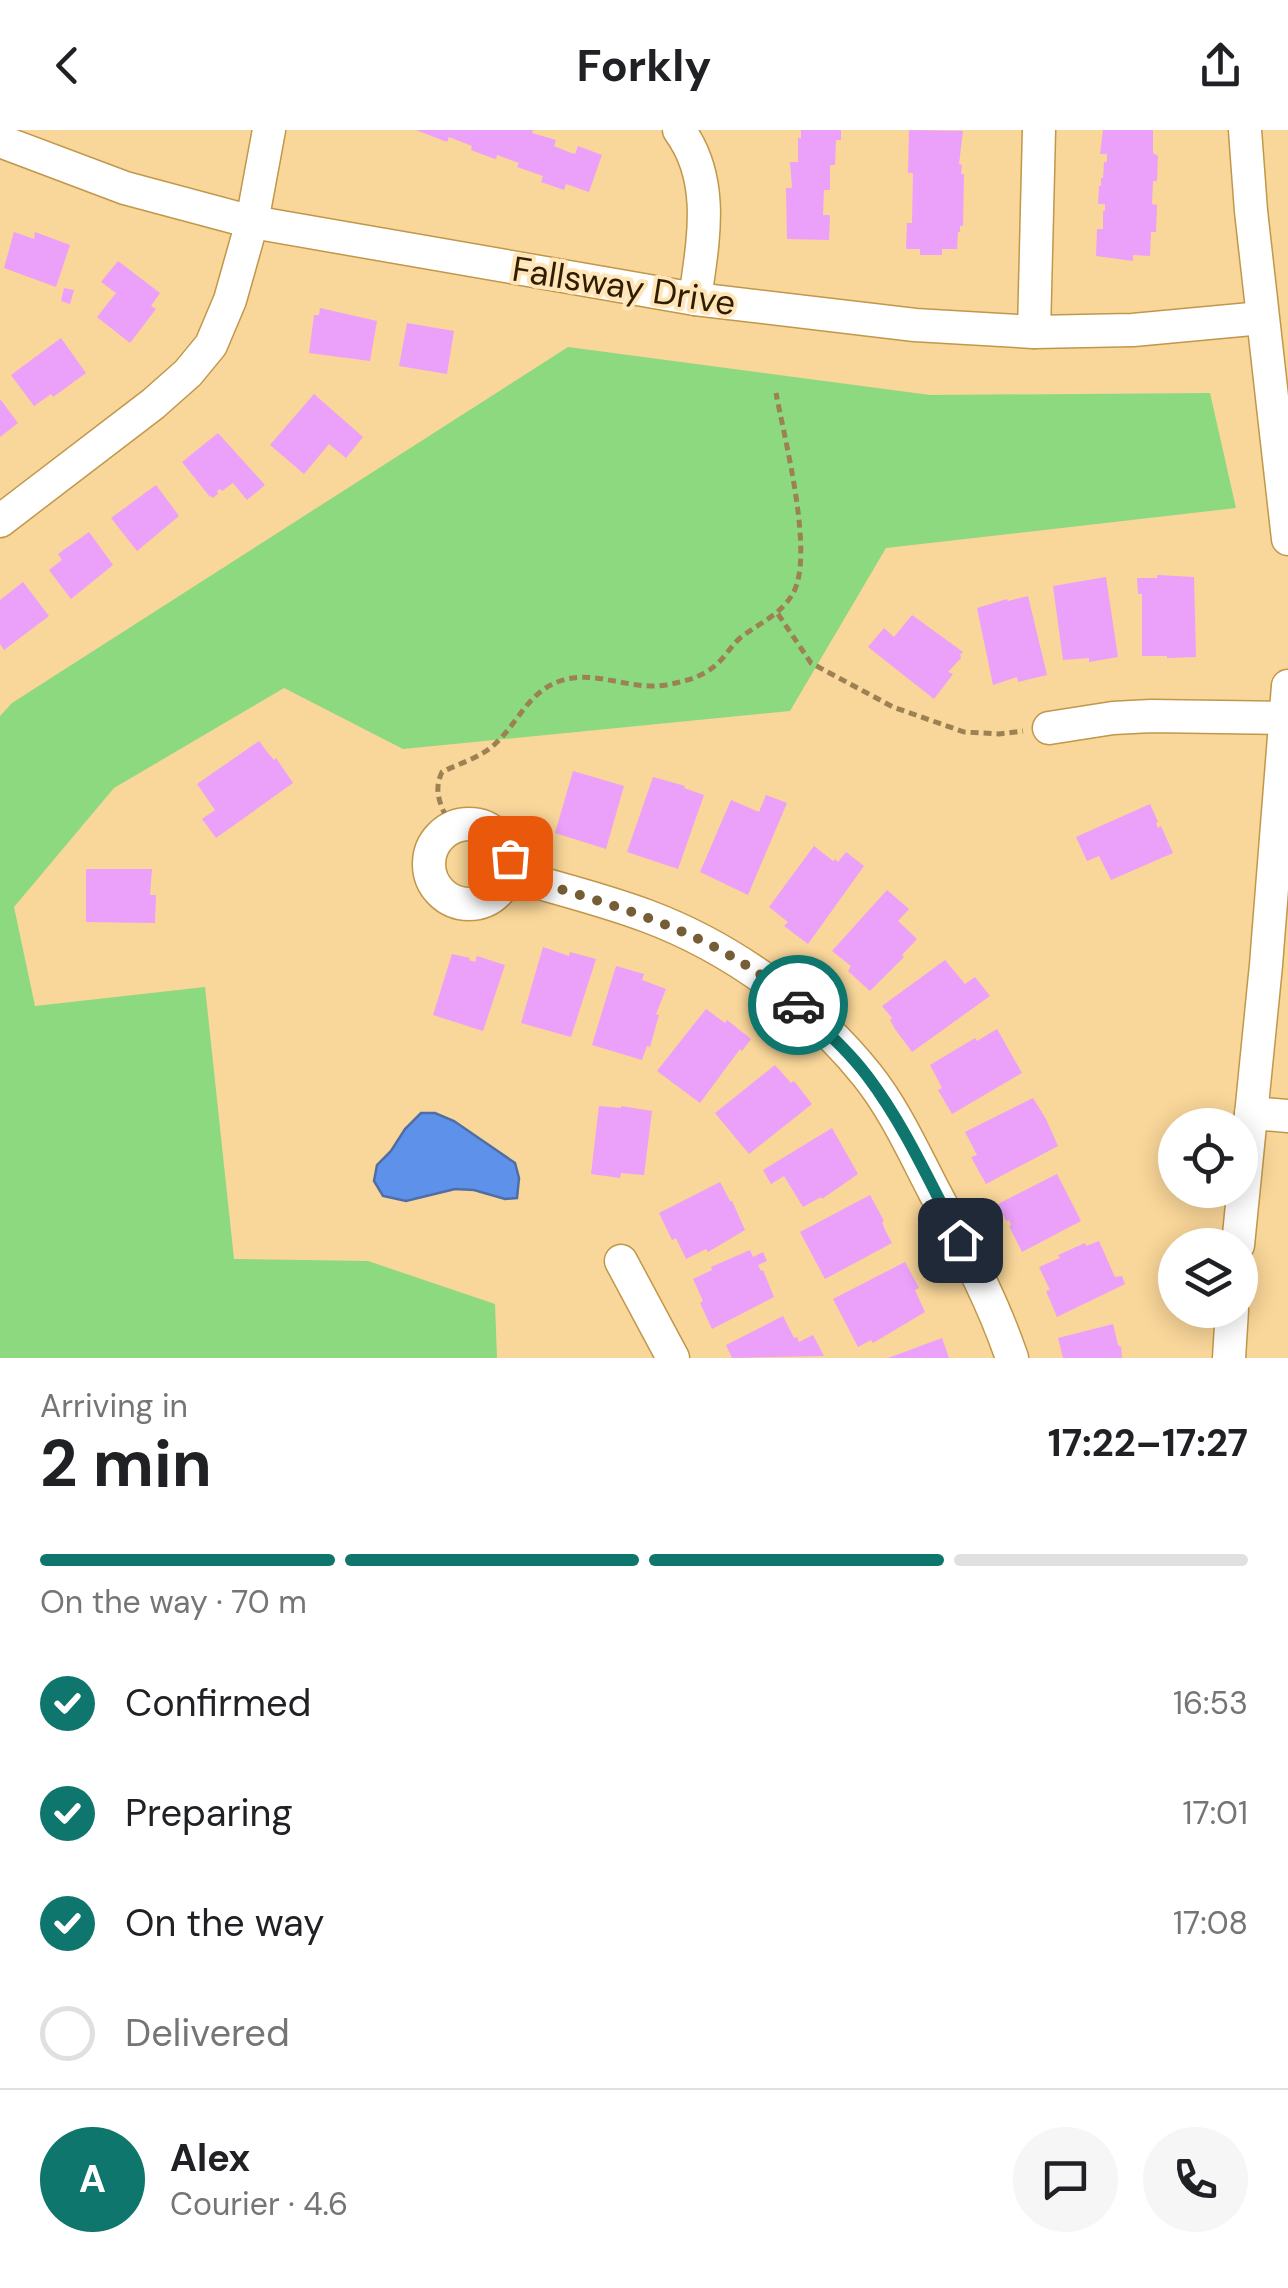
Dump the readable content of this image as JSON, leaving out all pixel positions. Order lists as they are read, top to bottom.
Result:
{
  "streets": {
    "street": ["Fallsway Drive"]
  },
  "page": {
    "header": "Forkly",
    "heading": ["2 min", "Arriving in", "17:22–17:27"],
    "panel": ["Alex", "Courier · 4.6"],
    "bar": "On the way · 70 m",
    "list": [
      ["Confirmed", "16:53"],
      ["Preparing", "17:01"],
      ["On the way", "17:08"],
      "Delivered"
    ],
    "round": "A"
  }
}
